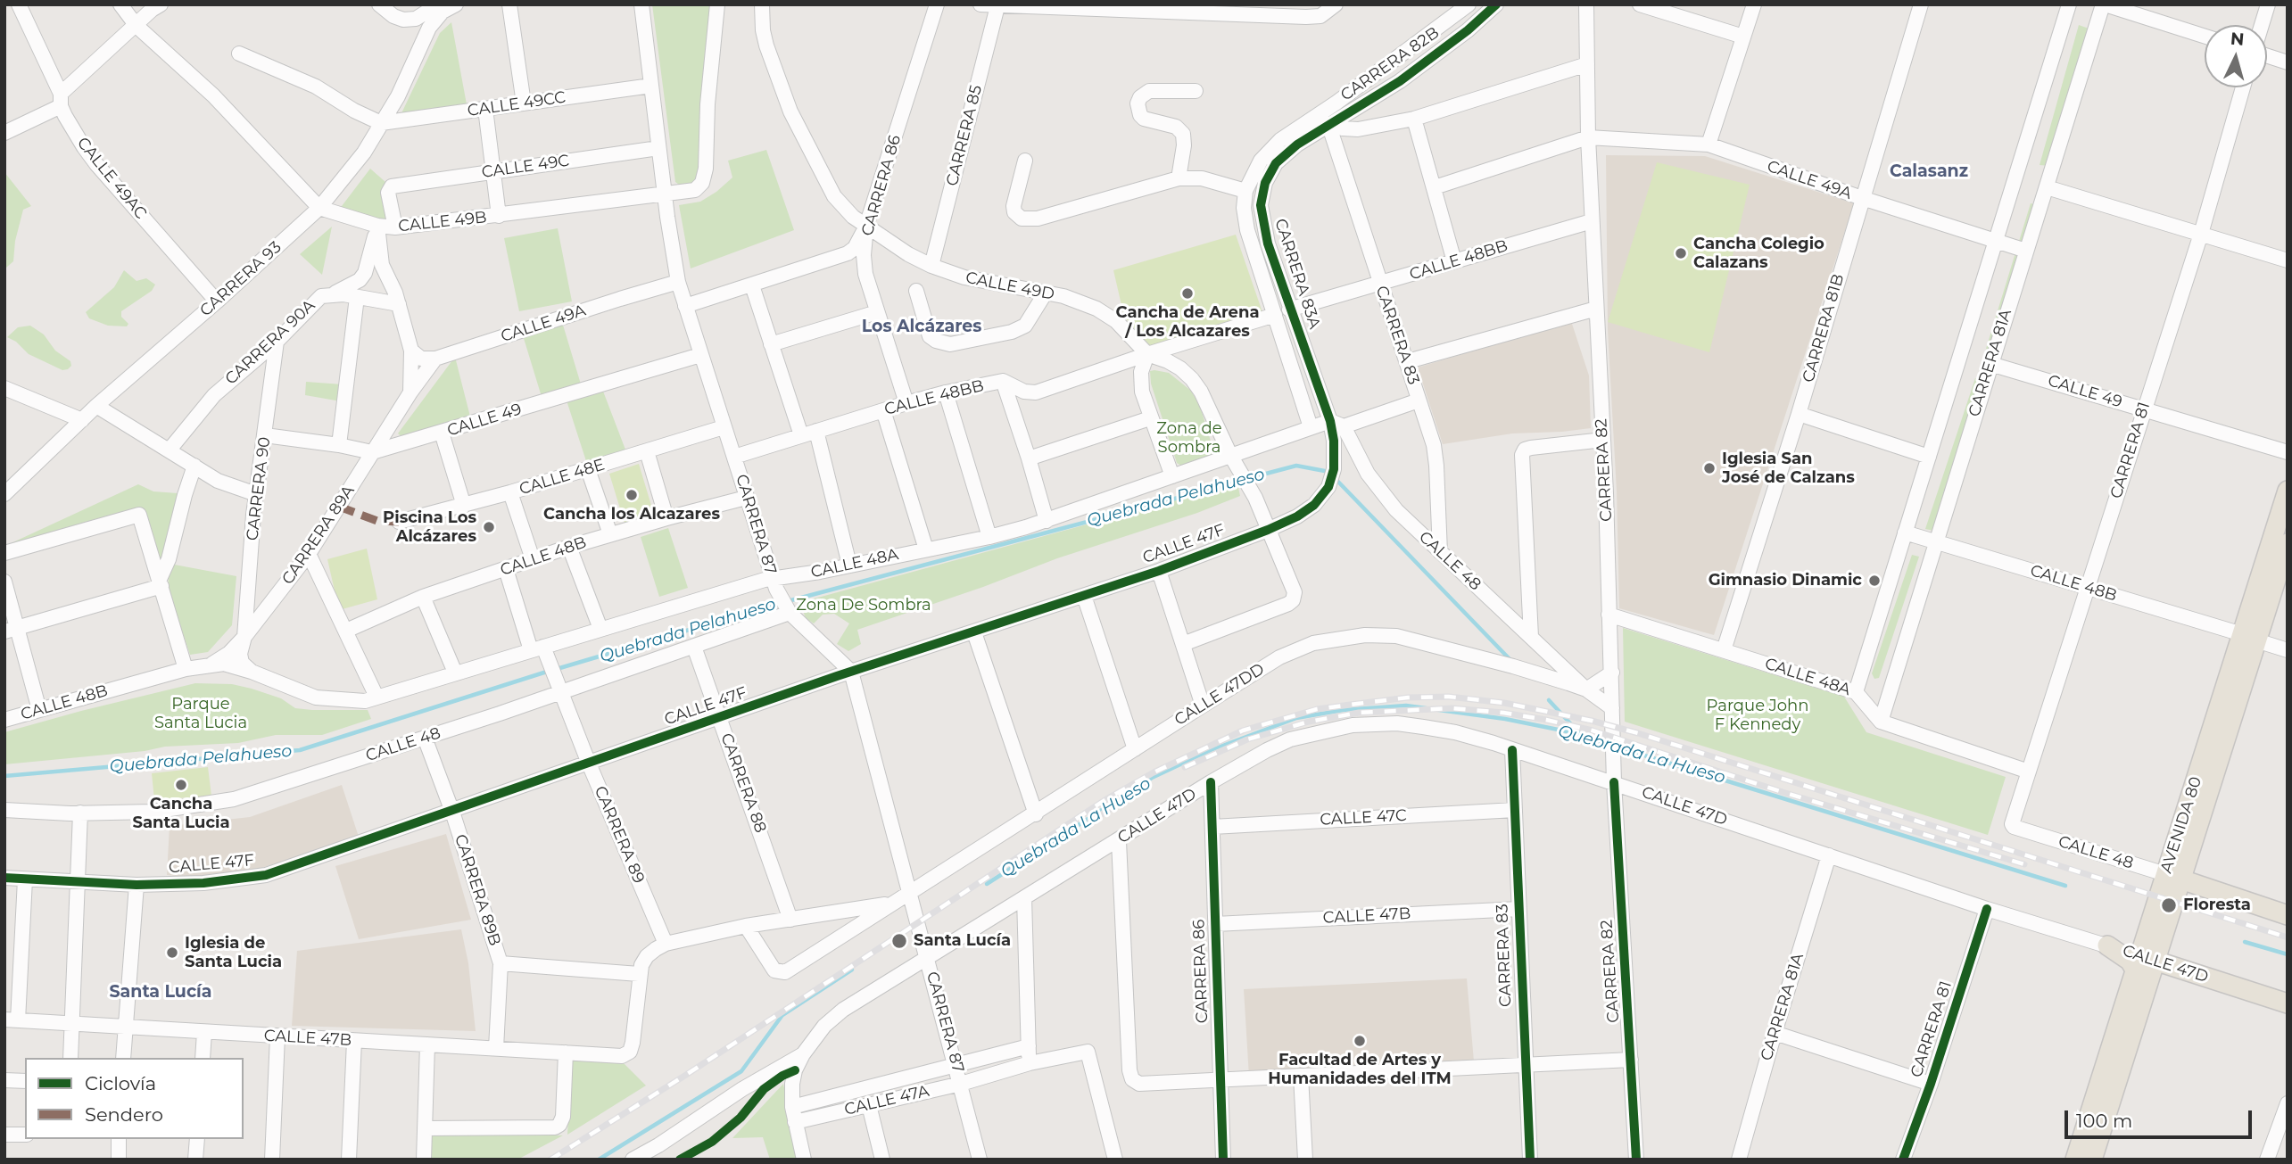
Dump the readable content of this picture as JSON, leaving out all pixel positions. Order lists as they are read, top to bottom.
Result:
{
  "streets": {
    "main road": ["CALLE 48", "CALLE 47D", "AVENIDA 80"],
    "street": [
      "CARRERA 82B",
      "CALLE 49CC",
      "CARRERA 85",
      "CALLE 49C",
      "CALLE 49AC",
      "CALLE 49A",
      "CARRERA 86",
      "CALLE 49B",
      "CALLE 48BB",
      "CARRERA 83A",
      "CARRERA 93",
      "CALLE 49D",
      "CARRERA 81B",
      "CARRERA 83",
      "CARRERA 90A",
      "CARRERA 81A",
      "CALLE 49",
      "CARRERA 81",
      "CARRERA 82",
      "CALLE 48E",
      "CARRERA 90",
      "CARRERA 87",
      "CARRERA 89A",
      "CALLE 47F",
      "CALLE 48B",
      "CALLE 48A",
      "CALLE 47DD",
      "CARRERA 88",
      "CALLE 47C",
      "CARRERA 89",
      "CARRERA 89B",
      "CALLE 47B",
      "CALLE 47A"
    ]
  },
  "crossings": [
    ["CARRERA 82B", "CARRERA 83A"],
    ["CARRERA 82B", "CARRERA 83"],
    ["CALLE 49CC", "CARRERA 93"],
    ["CALLE 49CC", "CARRERA 87"],
    ["CARRERA 85", "CALLE 49D"],
    ["CALLE 49C", "CALLE 49B"],
    ["CALLE 49C", "CARRERA 87"],
    ["CALLE 49AC", "CARRERA 93"],
    ["CALLE 49A", "CARRERA 81B"],
    ["CALLE 49A", "CARRERA 81A"],
    ["CALLE 49A", "CARRERA 82"],
    ["CALLE 49A", "CARRERA 87"],
    ["CALLE 49A", "CARRERA 89A"],
    ["CARRERA 86", "CALLE 48BB"],
    ["CARRERA 86", "CALLE 49D"],
    ["CARRERA 86", "CALLE 47D"],
    ["CARRERA 86", "CALLE 47C"],
    ["CARRERA 86", "CALLE 47B"],
    ["CALLE 49B", "CARRERA 93"],
    ["CALLE 49B", "CARRERA 87"],
    ["CALLE 48BB", "CARRERA 83A"],
    ["CALLE 48BB", "CALLE 49D"],
    ["CALLE 48BB", "CARRERA 83"],
    ["CALLE 48BB", "CARRERA 82"],
    ["CALLE 48BB", "CARRERA 87"],
    ["CARRERA 83A", "CARRERA 83"],
    ["CARRERA 83A", "CALLE 47F"],
    ["CARRERA 83A", "CALLE 48A"],
    ["CARRERA 81B", "CALLE 48A"],
    ["CARRERA 83", "CALLE 48"],
    ["CARRERA 83", "CALLE 47D"],
    ["CARRERA 83", "CALLE 47C"],
    ["CARRERA 83", "CALLE 47B"],
    ["CARRERA 90A", "CARRERA 90"],
    ["CARRERA 81A", "CALLE 49"],
    ["CARRERA 81A", "CALLE 48B"],
    ["CARRERA 81A", "CALLE 48A"],
    ["CARRERA 81A", "CALLE 47D"],
    ["CALLE 49", "CARRERA 81"],
    ["CALLE 49", "CARRERA 90"],
    ["CALLE 49", "CARRERA 87"],
    ["CALLE 49", "CARRERA 89A"],
    ["CARRERA 81", "CALLE 48B"],
    ["CARRERA 81", "CALLE 48"],
    ["CARRERA 81", "CALLE 47D"],
    ["CARRERA 82", "CALLE 48A"],
    ["CARRERA 82", "CALLE 47DD"],
    ["CARRERA 82", "CALLE 47D"],
    ["CALLE 48E", "CARRERA 87"],
    ["CARRERA 90", "CARRERA 89A"],
    ["CARRERA 90", "CALLE 48B"],
    ["CARRERA 87", "CALLE 47F"],
    ["CARRERA 87", "CALLE 48B"],
    ["CARRERA 87", "CALLE 48"],
    ["CARRERA 87", "CALLE 48A"],
    ["CARRERA 87", "CALLE 47DD"],
    ["CARRERA 87", "CALLE 47D"],
    ["CARRERA 87", "CALLE 47A"],
    ["CARRERA 89A", "CALLE 48B"],
    ["CALLE 47F", "CALLE 48A"],
    ["CALLE 47F", "CARRERA 88"],
    ["CALLE 47F", "CARRERA 89"],
    ["CALLE 47F", "CARRERA 89B"],
    ["CALLE 48B", "CALLE 48A"],
    ["CALLE 48B", "AVENIDA 80"],
    ["CALLE 48B", "CARRERA 89"],
    ["CALLE 48", "CALLE 47DD"],
    ["CALLE 48", "CARRERA 88"],
    ["CALLE 48", "AVENIDA 80"],
    ["CALLE 48", "CARRERA 89"],
    ["CALLE 48", "CARRERA 89B"],
    ["CALLE 48A", "CARRERA 89"],
    ["CALLE 47DD", "CARRERA 88"],
    ["CALLE 47DD", "CARRERA 89"],
    ["CALLE 47DD", "CALLE 47B"],
    ["CALLE 47D", "AVENIDA 80"],
    ["CALLE 47D", "CALLE 47A"],
    ["CARRERA 89B", "CALLE 47B"]
  ],
  "districts": ["Calasanz", "Los Alcázares", "Santa Lucía"],
  "water": ["Quebrada Pelahueso", "Quebrada La Hueso"],
  "parks": [
    "Zona de Sombra",
    "Zona De Sombra",
    "Parque Santa Lucia",
    "Parque John F Kennedy"
  ],
  "places": [
    "Cancha Colegio Calazans",
    "Cancha de Arena / Los Alcazares",
    "Iglesia San José de Calzans",
    "Cancha los Alcazares",
    "Piscina Los Alcázares",
    "Gimnasio Dinamic",
    "Cancha Santa Lucia",
    "Floresta",
    "Santa Lucía",
    "Iglesia de Santa Lucia",
    "Facultad de Artes y Humanidades del ITM"
  ],
  "legend": ["Ciclovía", "Sendero"],
  "scale_bar": "100 m",
  "north": "top"
}
